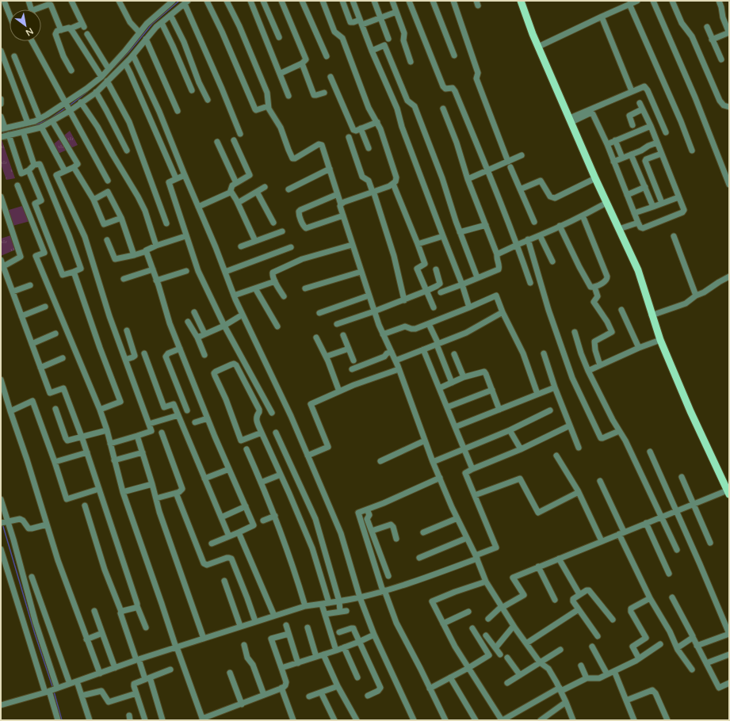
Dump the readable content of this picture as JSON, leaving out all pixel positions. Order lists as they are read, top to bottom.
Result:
{
  "north": "bottom right"
}
